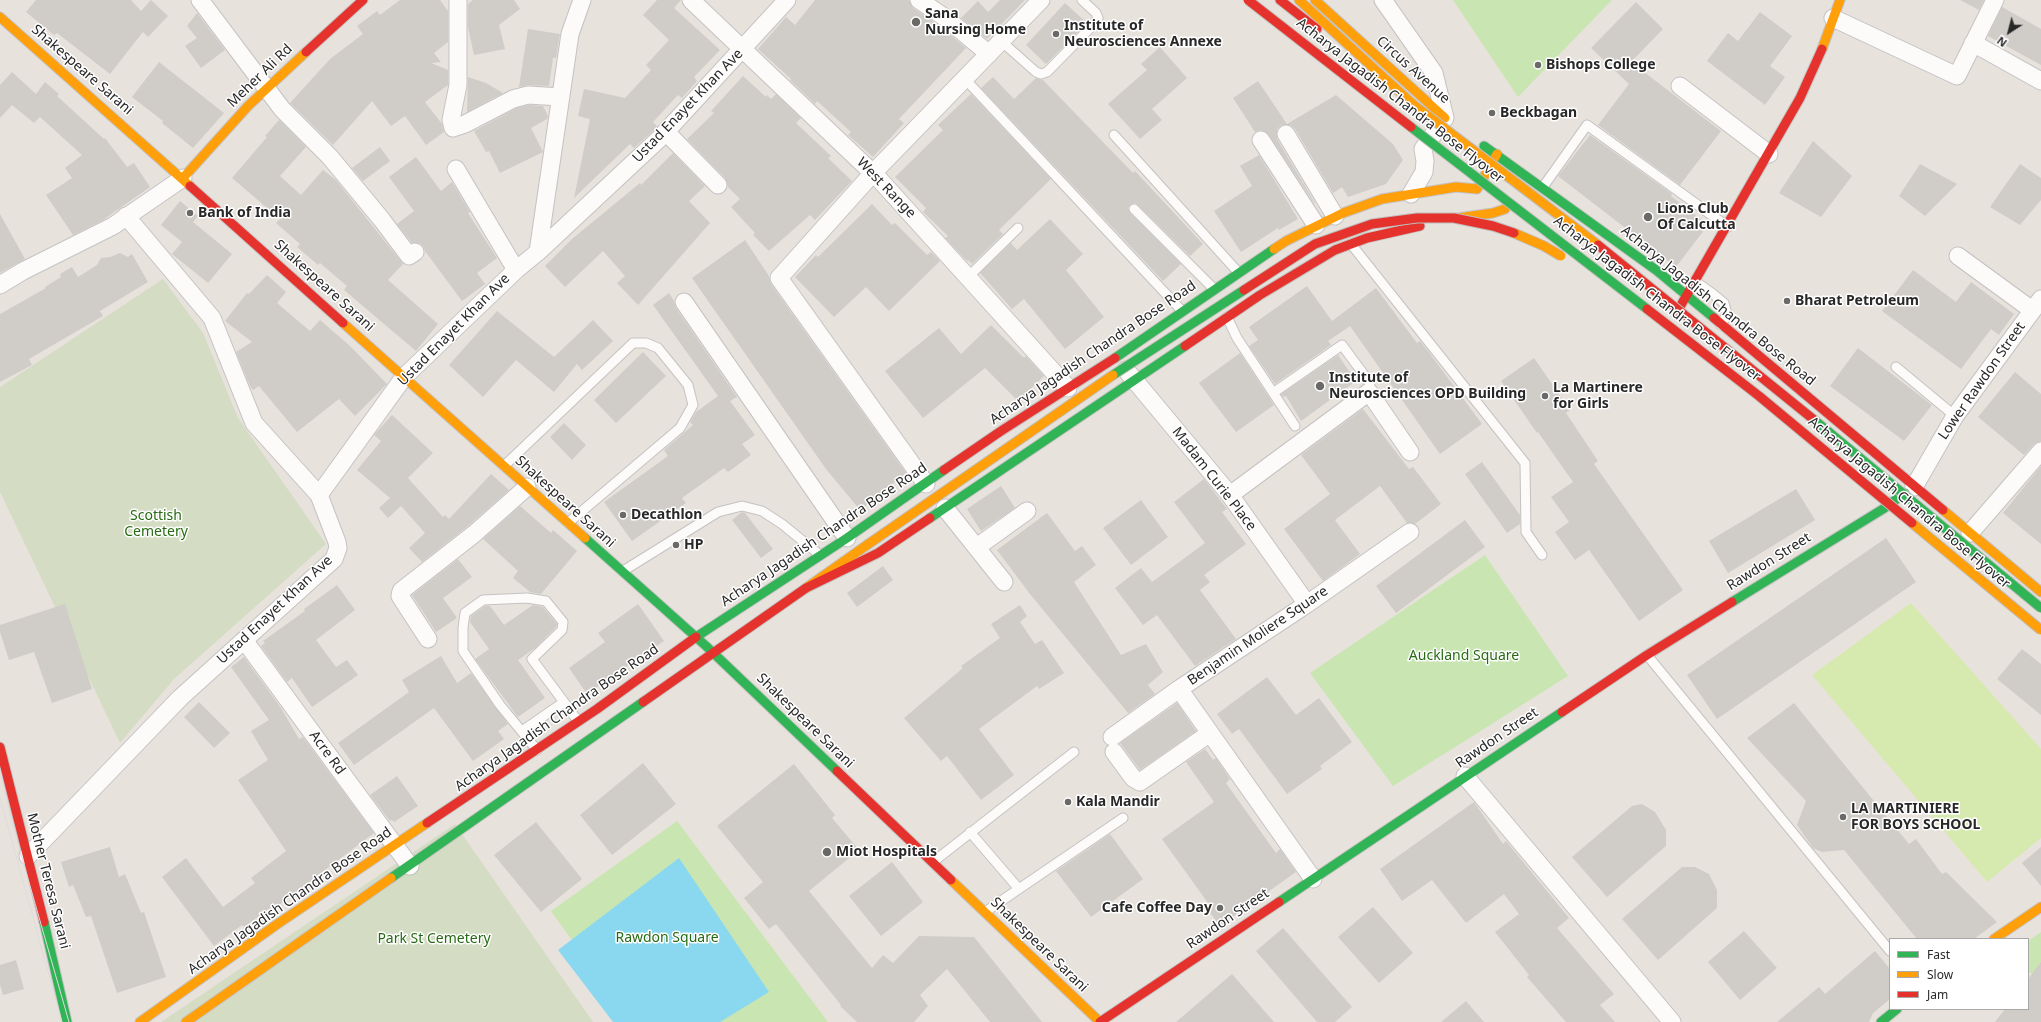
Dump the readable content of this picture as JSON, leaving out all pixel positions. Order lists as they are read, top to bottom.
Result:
{
  "streets": {
    "main road": [
      "Shakespeare Sarani",
      "Circus Avenue",
      "Meher Ali Rd",
      "Acharya Jagadish Chandra Bose Flyover",
      "Acharya Jagadish Chandra Bose Road",
      "Rawdon Street",
      "Mother Teresa Sarani"
    ],
    "street": [
      "Ustad Enayet Khan Ave",
      "West Range",
      "Lower Rawdon Street",
      "Madam Curie Place",
      "Benjamin Moliere Square",
      "Acre Rd"
    ]
  },
  "crossings": [
    ["Shakespeare Sarani", "Meher Ali Rd"],
    ["Shakespeare Sarani", "Ustad Enayet Khan Ave"],
    ["Shakespeare Sarani", "Acharya Jagadish Chandra Bose Road"],
    ["Shakespeare Sarani", "Rawdon Street"],
    ["Circus Avenue", "Acharya Jagadish Chandra Bose Road"],
    ["Ustad Enayet Khan Ave", "West Range"],
    ["Ustad Enayet Khan Ave", "Acre Rd"],
    ["Ustad Enayet Khan Ave", "Mother Teresa Sarani"],
    ["West Range", "Acharya Jagadish Chandra Bose Road"],
    ["Acharya Jagadish Chandra Bose Road", "Lower Rawdon Street"],
    ["Acharya Jagadish Chandra Bose Road", "Madam Curie Place"],
    ["Acharya Jagadish Chandra Bose Road", "Rawdon Street"],
    ["Acharya Jagadish Chandra Bose Road", "Acre Rd"],
    ["Lower Rawdon Street", "Rawdon Street"],
    ["Madam Curie Place", "Benjamin Moliere Square"],
    ["Rawdon Street", "Benjamin Moliere Square"]
  ],
  "parks": [
    "Scottish Cemetery",
    "Auckland Square",
    "Rawdon Square",
    "Park St Cemetery"
  ],
  "places": [
    "Sana Nursing Home",
    "Institute of Neurosciences Annexe",
    "Bishops College",
    "Beckbagan",
    "Bank of India",
    "Lions Club Of Calcutta",
    "Bharat Petroleum",
    "Institute of Neurosciences OPD Building",
    "La Martinere for Girls",
    "Decathlon",
    "HP",
    "Kala Mandir",
    "LA MARTINIERE FOR BOYS SCHOOL",
    "Miot Hospitals",
    "Cafe Coffee Day"
  ],
  "legend": ["Fast", "Slow", "Jam"],
  "north": "bottom left"
}
